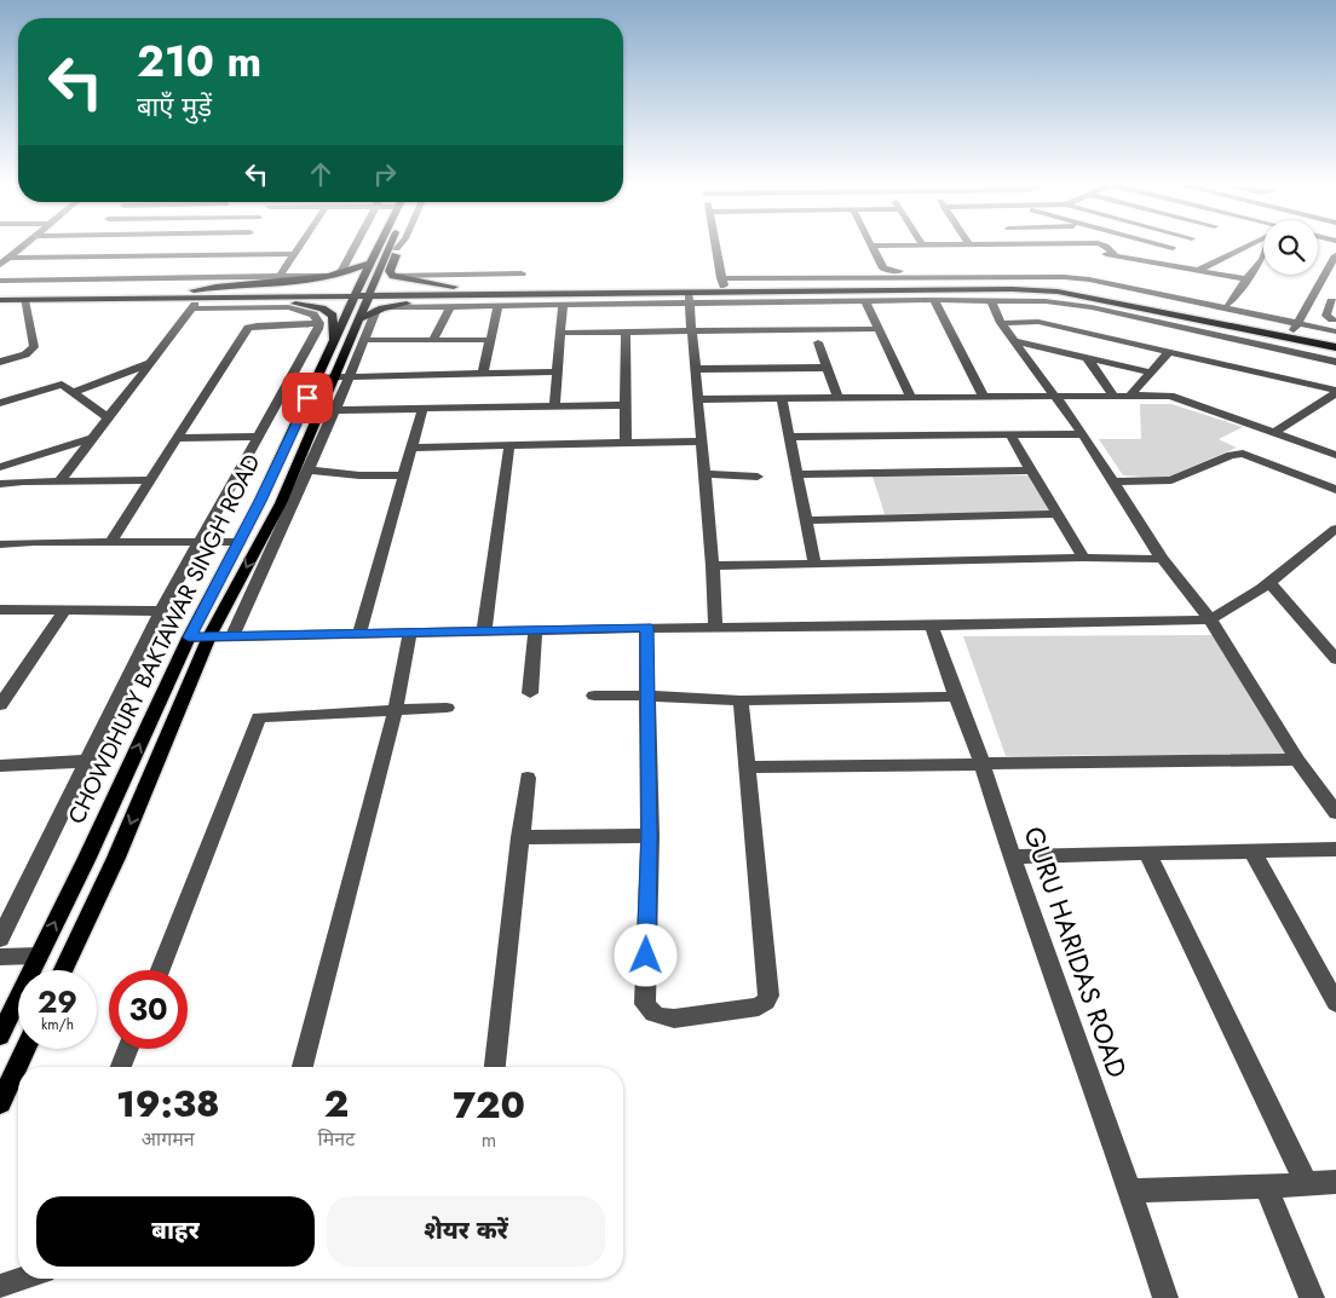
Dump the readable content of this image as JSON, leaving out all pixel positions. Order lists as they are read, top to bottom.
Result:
{
  "streets": {
    "main road": ["CHOWDHURY BAKTAWAR SINGH ROAD"],
    "street": ["GURU HARIDAS ROAD"]
  },
  "page": {
    "turn": ["210 m", "बाएँ मुड़ें"],
    "speed": "29 km/h",
    "limit": "30",
    "eta": [
      "19:38",
      "आगमन",
      "2",
      "मिनट",
      "720",
      "m"
    ],
    "buttons": ["बाहर", "शेयर करें"]
  }
}
